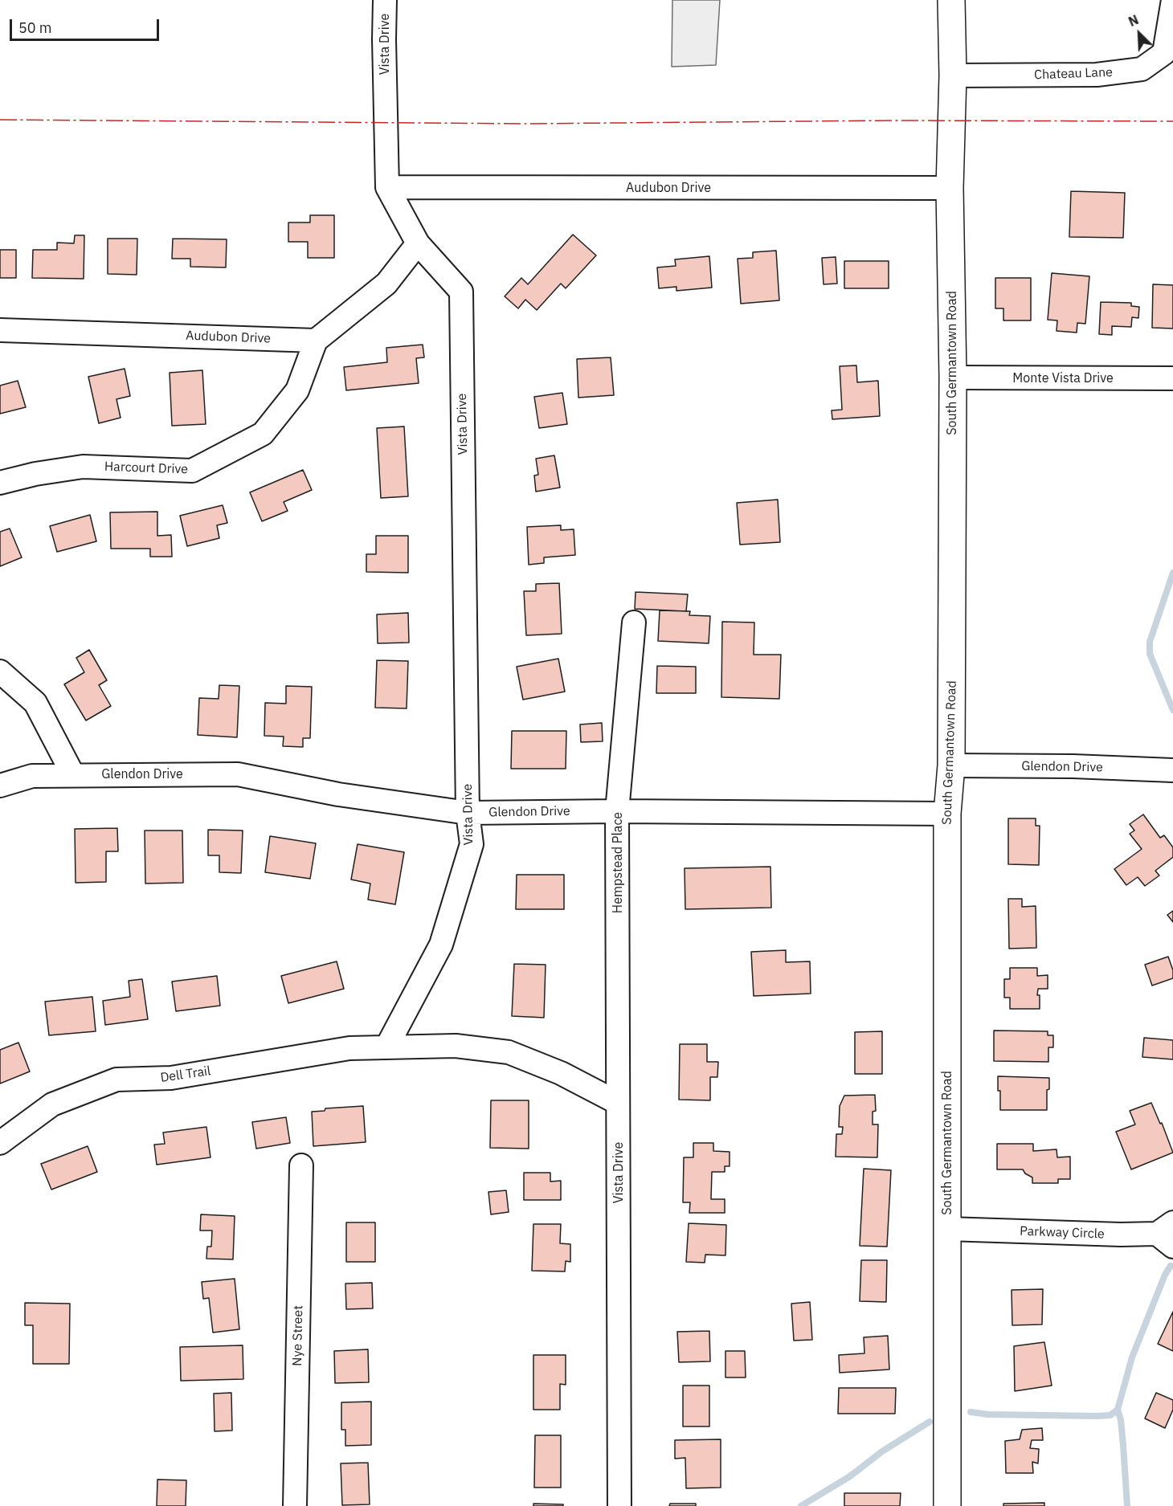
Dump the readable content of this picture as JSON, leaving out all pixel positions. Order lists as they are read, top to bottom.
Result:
{
  "streets": {
    "main road": ["South Germantown Road"],
    "street": [
      "Vista Drive",
      "Chateau Lane",
      "Audubon Drive",
      "Monte Vista Drive",
      "Harcourt Drive",
      "Glendon Drive",
      "Hempstead Place",
      "Dell Trail",
      "Parkway Circle",
      "Nye Street"
    ]
  },
  "crossings": [
    ["Vista Drive", "Audubon Drive"],
    ["Vista Drive", "Glendon Drive"],
    ["Vista Drive", "Hempstead Place"],
    ["Vista Drive", "Dell Trail"],
    ["Chateau Lane", "South Germantown Road"],
    ["Audubon Drive", "South Germantown Road"],
    ["Audubon Drive", "Harcourt Drive"],
    ["South Germantown Road", "Monte Vista Drive"],
    ["South Germantown Road", "Glendon Drive"],
    ["South Germantown Road", "Parkway Circle"],
    ["Glendon Drive", "Hempstead Place"]
  ],
  "scale_bar": "50 m",
  "north": "top left"
}
